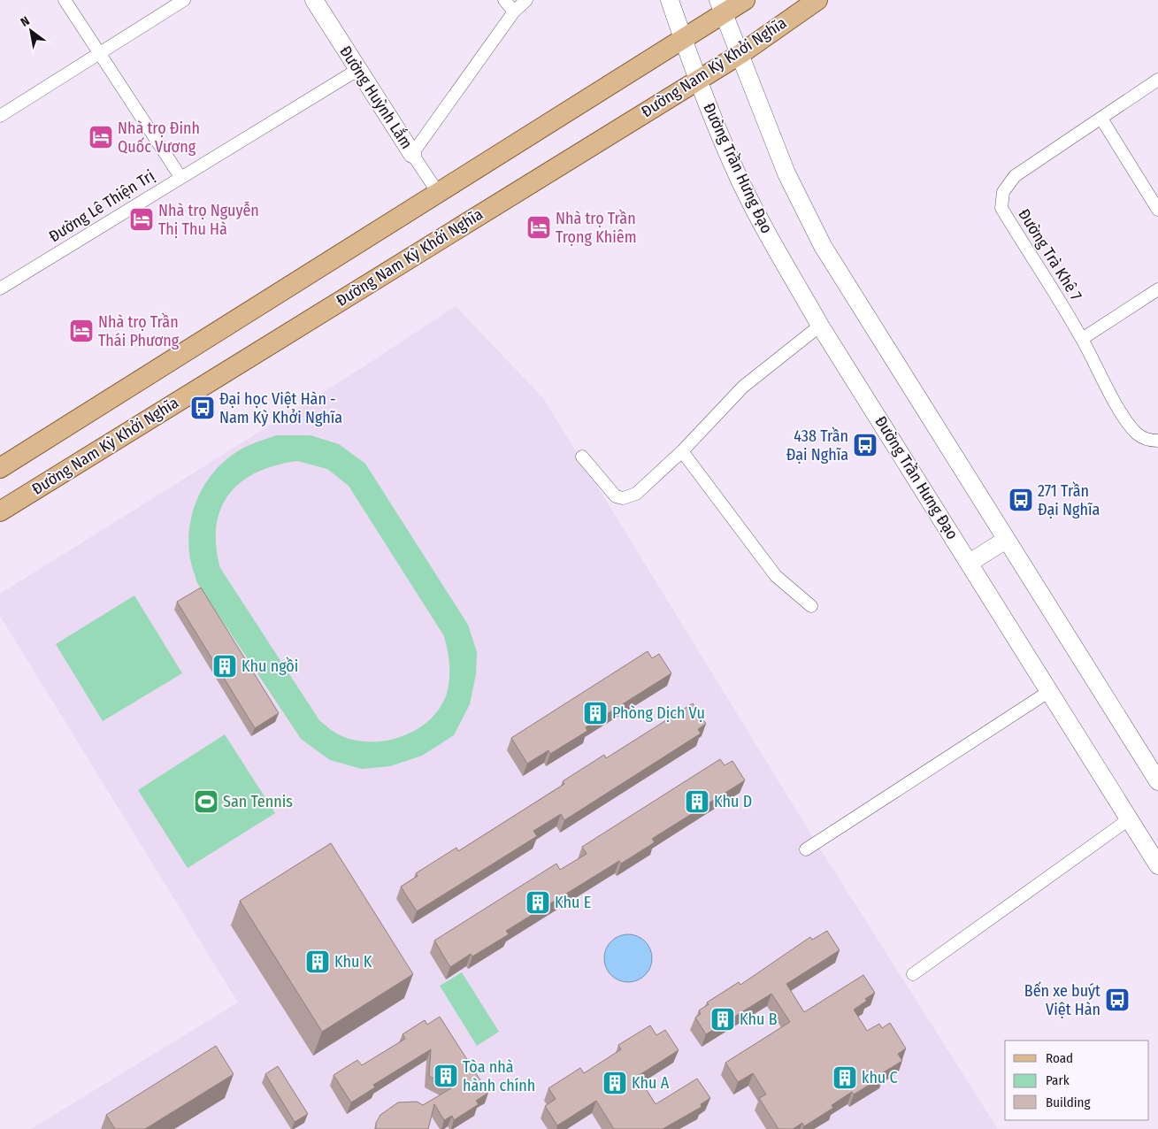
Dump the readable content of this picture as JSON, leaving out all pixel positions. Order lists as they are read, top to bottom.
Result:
{
  "streets": {
    "main road": ["Đường Nam Kỳ Khởi Nghĩa", "Đường Huỳnh Lắm", "Đường Trần Hưng Đạo"],
    "street": ["Đường Lê Thiện Trị", "Đường Trà Khê 7"]
  },
  "crossings": [
    ["Đường Nam Kỳ Khởi Nghĩa", "Đường Trần Hưng Đạo"],
    ["Đường Huỳnh Lắm", "Đường Lê Thiện Trị"]
  ],
  "places": {
    "hotel": [
      "Nhà trọ Đinh Quốc Vương",
      "Nhà trọ Nguyễn Thị Thu Hà",
      "Nhà trọ Trần Trọng Khiêm",
      "Nhà trọ Trần Thái Phương"
    ],
    "bus stop": [
      "Đại học Việt Hàn - Nam Kỳ Khởi Nghĩa",
      "438 Trần Đại Nghĩa",
      "271 Trần Đại Nghĩa",
      "Bến xe buýt Việt Hàn"
    ],
    "building": [
      "Khu ngồi",
      "Phòng Dịch Vụ",
      "Khu D",
      "Khu E",
      "Khu K",
      "Khu B",
      "Tòa nhà hành chính",
      "khu C",
      "Khu A"
    ],
    "sports": ["San Tennis"]
  },
  "legend": ["Road", "Park", "Building"],
  "north": "top left"
}
